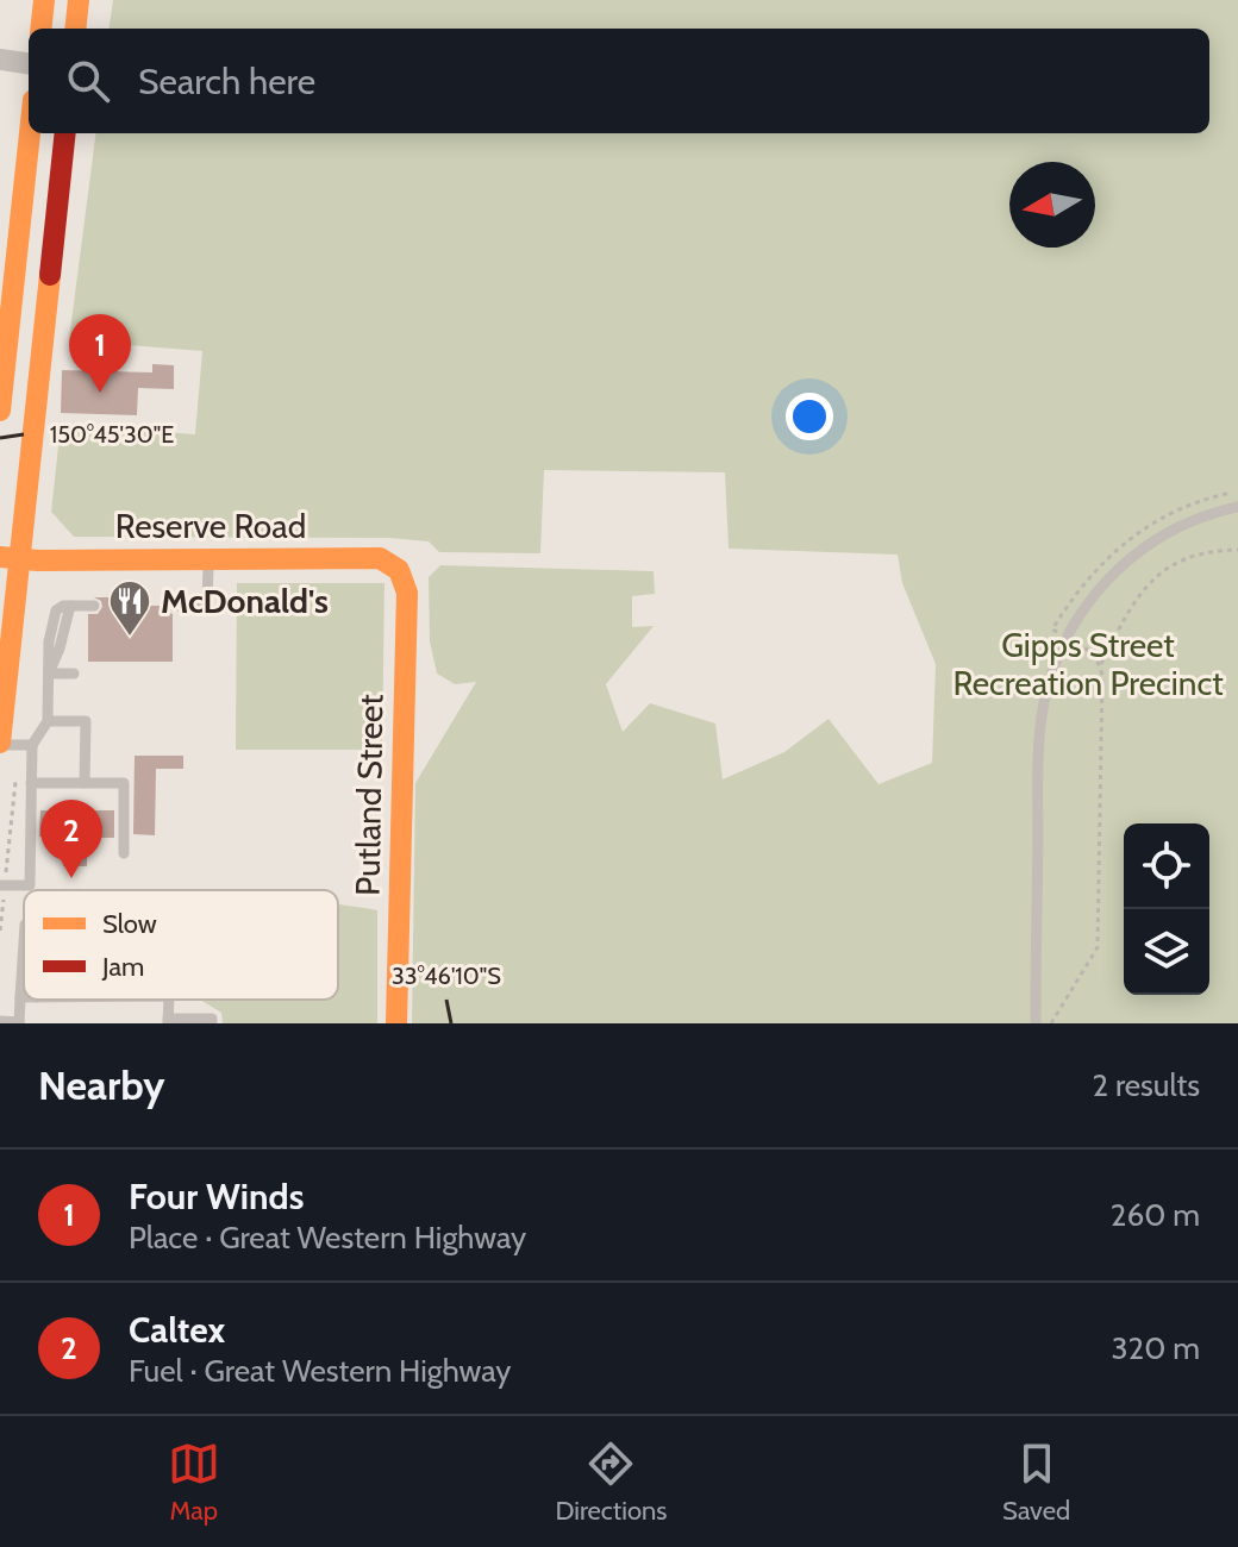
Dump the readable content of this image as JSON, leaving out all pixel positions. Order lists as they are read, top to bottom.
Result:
{
  "streets": {
    "main road": ["Reserve Road", "Putland Street"]
  },
  "crossings": [
    ["Reserve Road", "Putland Street"]
  ],
  "parks": ["Gipps Street Recreation Precinct"],
  "places": {
    "restaurant": ["McDonald's"]
  },
  "legend": ["Slow", "Jam"],
  "north": "left",
  "page": {
    "search": "Search here",
    "pins": ["1", "2"],
    "heading": ["Nearby", "2 results"],
    "list": [
      {
        "mark": "1",
        "name": "Four Winds",
        "note": "Place · Great Western Highway",
        "value": "260 m"
      },
      {
        "mark": "2",
        "name": "Caltex",
        "note": "Fuel · Great Western Highway",
        "value": "320 m"
      }
    ],
    "nav": ["Map", "Directions", "Saved"]
  },
  "coordinates": ["150°45'30\"E", "33°46'10\"S"]
}
